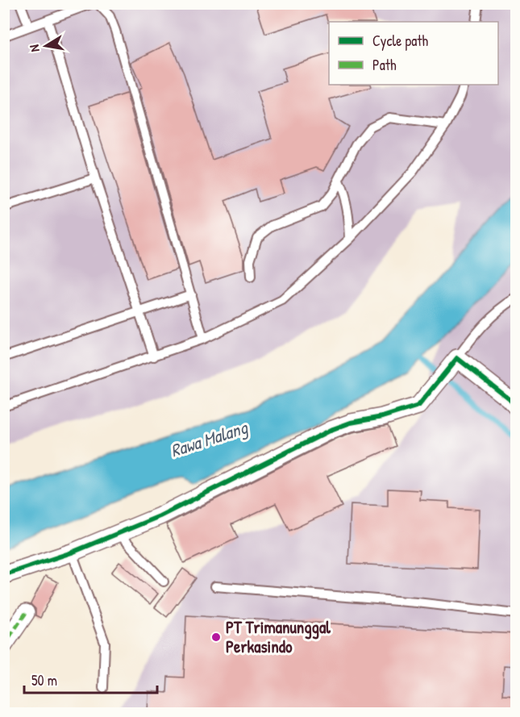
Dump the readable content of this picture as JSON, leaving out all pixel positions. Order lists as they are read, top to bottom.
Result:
{
  "water": ["Rawa Malang"],
  "places": ["PT Trimanunggal Perkasindo"],
  "legend": ["Cycle path", "Path"],
  "scale_bar": "50 m",
  "north": "left"
}
